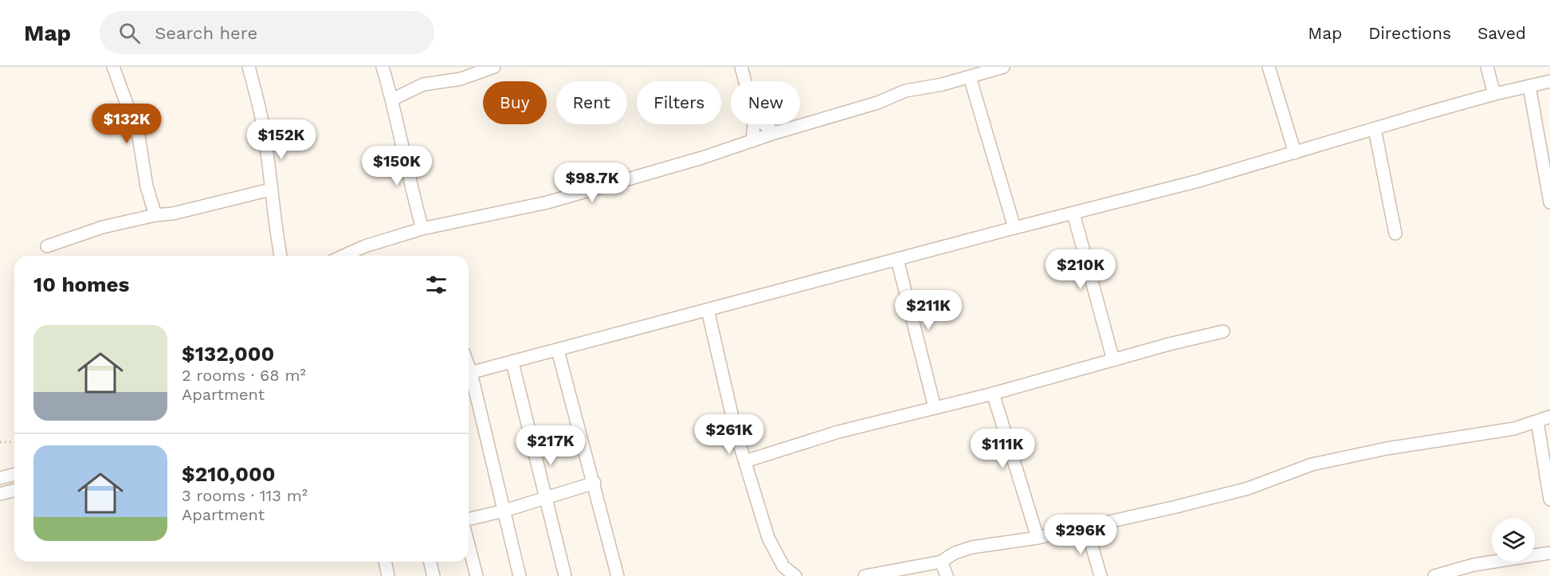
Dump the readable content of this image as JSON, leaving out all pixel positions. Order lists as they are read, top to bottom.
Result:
{
  "page": {
    "header": "Map",
    "search": "Search here",
    "nav": ["Map", "Directions", "Saved"],
    "chip": [
      "Buy",
      "Rent",
      "Filters",
      "New"
    ],
    "price": [
      "$132K",
      "$152K",
      "$150K",
      "$98.7K",
      "$210K",
      "$211K",
      "$261K",
      "$217K",
      "$111K",
      "$296K"
    ],
    "heading": "10 homes",
    "list": [
      {
        "name": "$132,000",
        "note": "2 rooms · 68 m² · Apartment"
      },
      {
        "name": "$210,000",
        "note": "3 rooms · 113 m² · Apartment"
      }
    ]
  }
}
